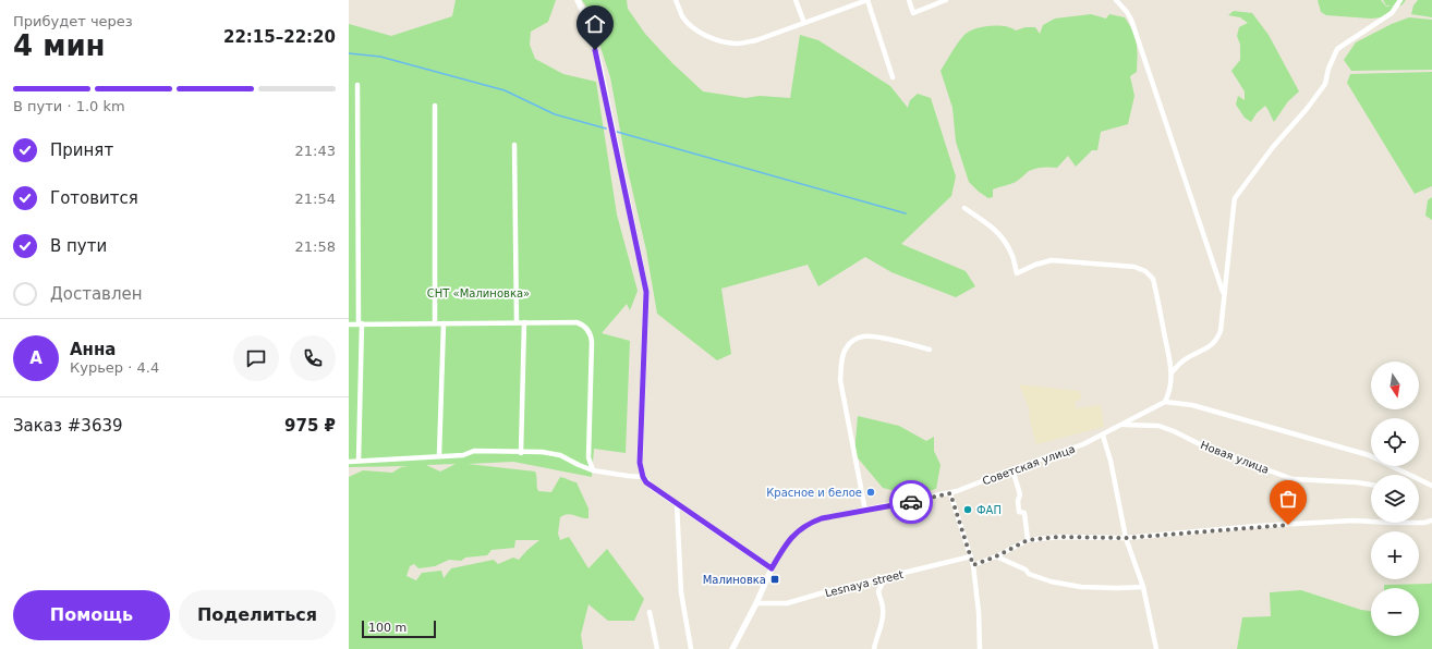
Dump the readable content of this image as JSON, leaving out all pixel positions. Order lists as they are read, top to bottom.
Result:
{
  "streets": {
    "street": ["Новая улица", "Советская улица", "Lesnaya street"]
  },
  "crossings": [
    ["Новая улица", "Советская улица"]
  ],
  "parks": ["СНТ «Малиновка»"],
  "places": {
    "other": ["Красное и белое", "ФАП"],
    "transit": ["Малиновка"]
  },
  "scale_bar": "100 m",
  "north": "bottom",
  "page": {
    "heading": ["4 мин", "Прибудет через", "22:15–22:20"],
    "panel": [
      "Анна",
      "Курьер · 4.4",
      "Заказ #3639",
      "975 ₽"
    ],
    "bar": "В пути · 1.0 km",
    "list": [
      ["Принят", "21:43"],
      ["Готовится", "21:54"],
      ["В пути", "21:58"],
      "Доставлен"
    ],
    "round": "А",
    "map_buttons": ["+", "−"],
    "buttons": ["Помощь", "Поделиться"],
    "scale": "100 m"
  }
}
